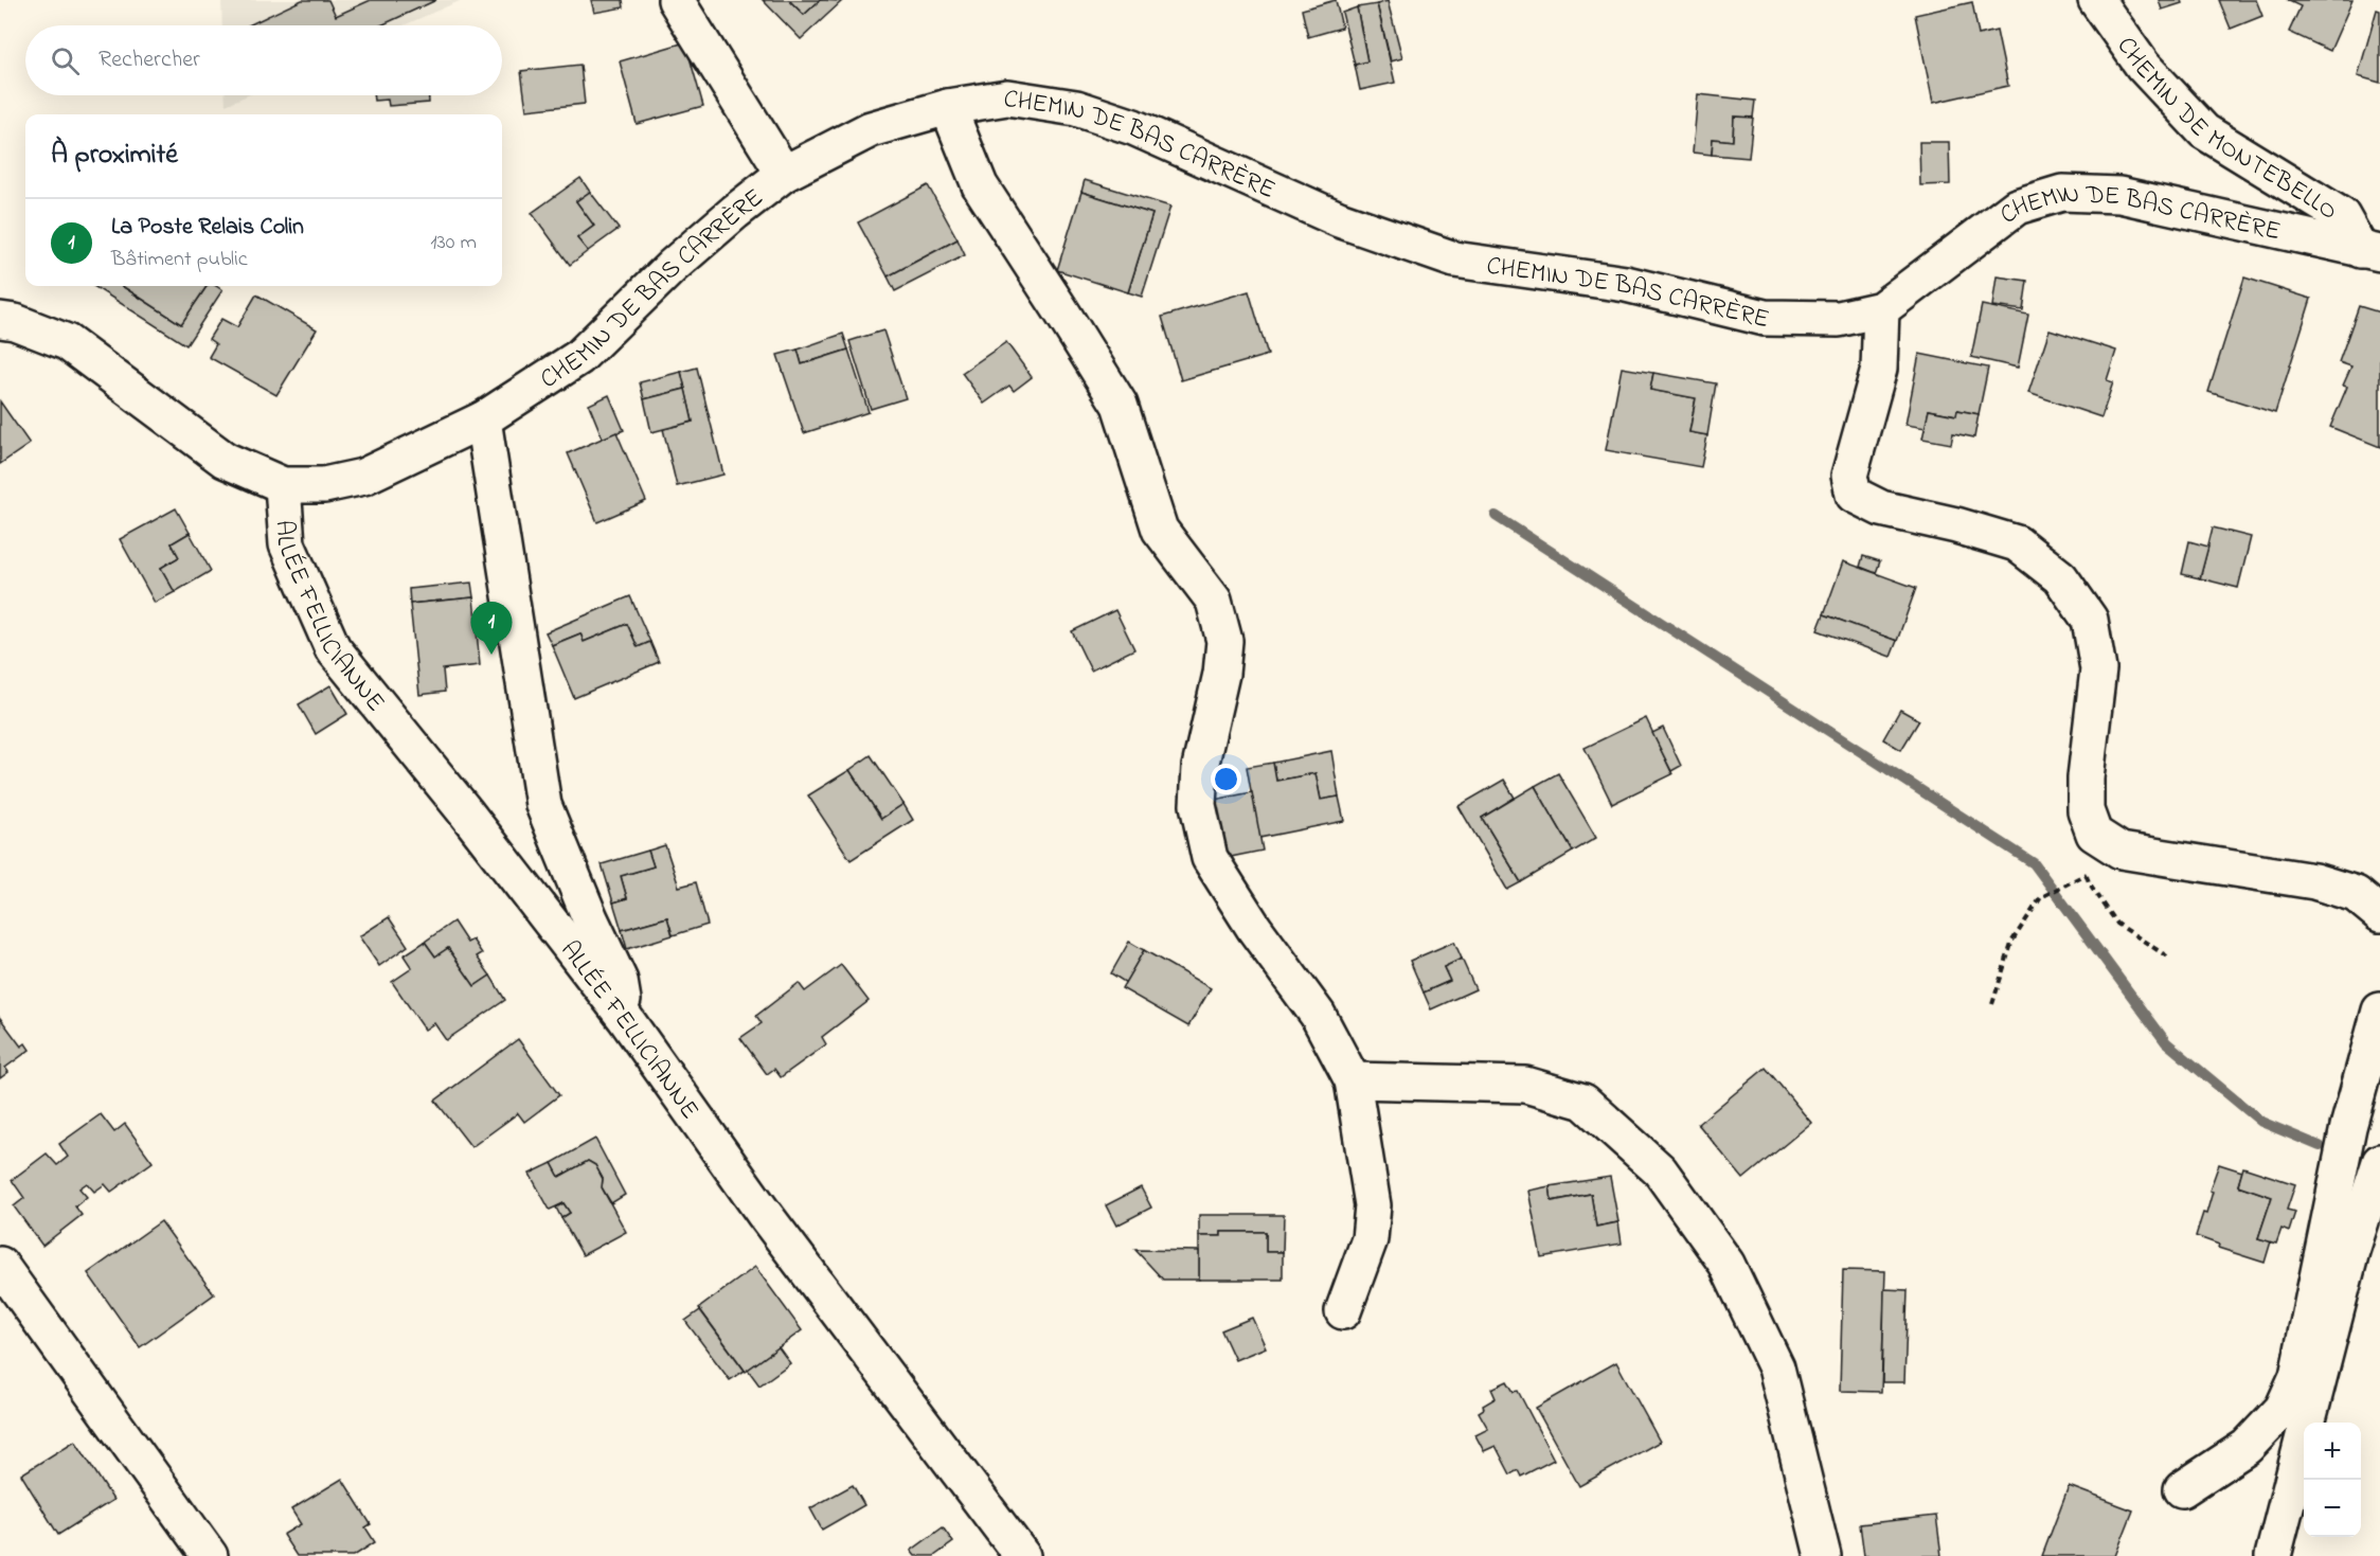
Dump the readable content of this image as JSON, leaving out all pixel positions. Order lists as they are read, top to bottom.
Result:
{
  "streets": {
    "street": ["CHEMIN DE MONTEBELLO", "CHEMIN DE BAS CARRÈRE", "ALLÉE FELLICIANNE"]
  },
  "crossings": [
    ["CHEMIN DE MONTEBELLO", "CHEMIN DE BAS CARRÈRE"],
    ["CHEMIN DE BAS CARRÈRE", "ALLÉE FELLICIANNE"]
  ],
  "page": {
    "search": "Rechercher",
    "heading": "À proximité",
    "list": [
      {
        "mark": "1",
        "name": "La Poste Relais Colin",
        "note": "Bâtiment public",
        "value": "130 m"
      }
    ],
    "pins": "1",
    "map_buttons": ["+", "−"]
  }
}
